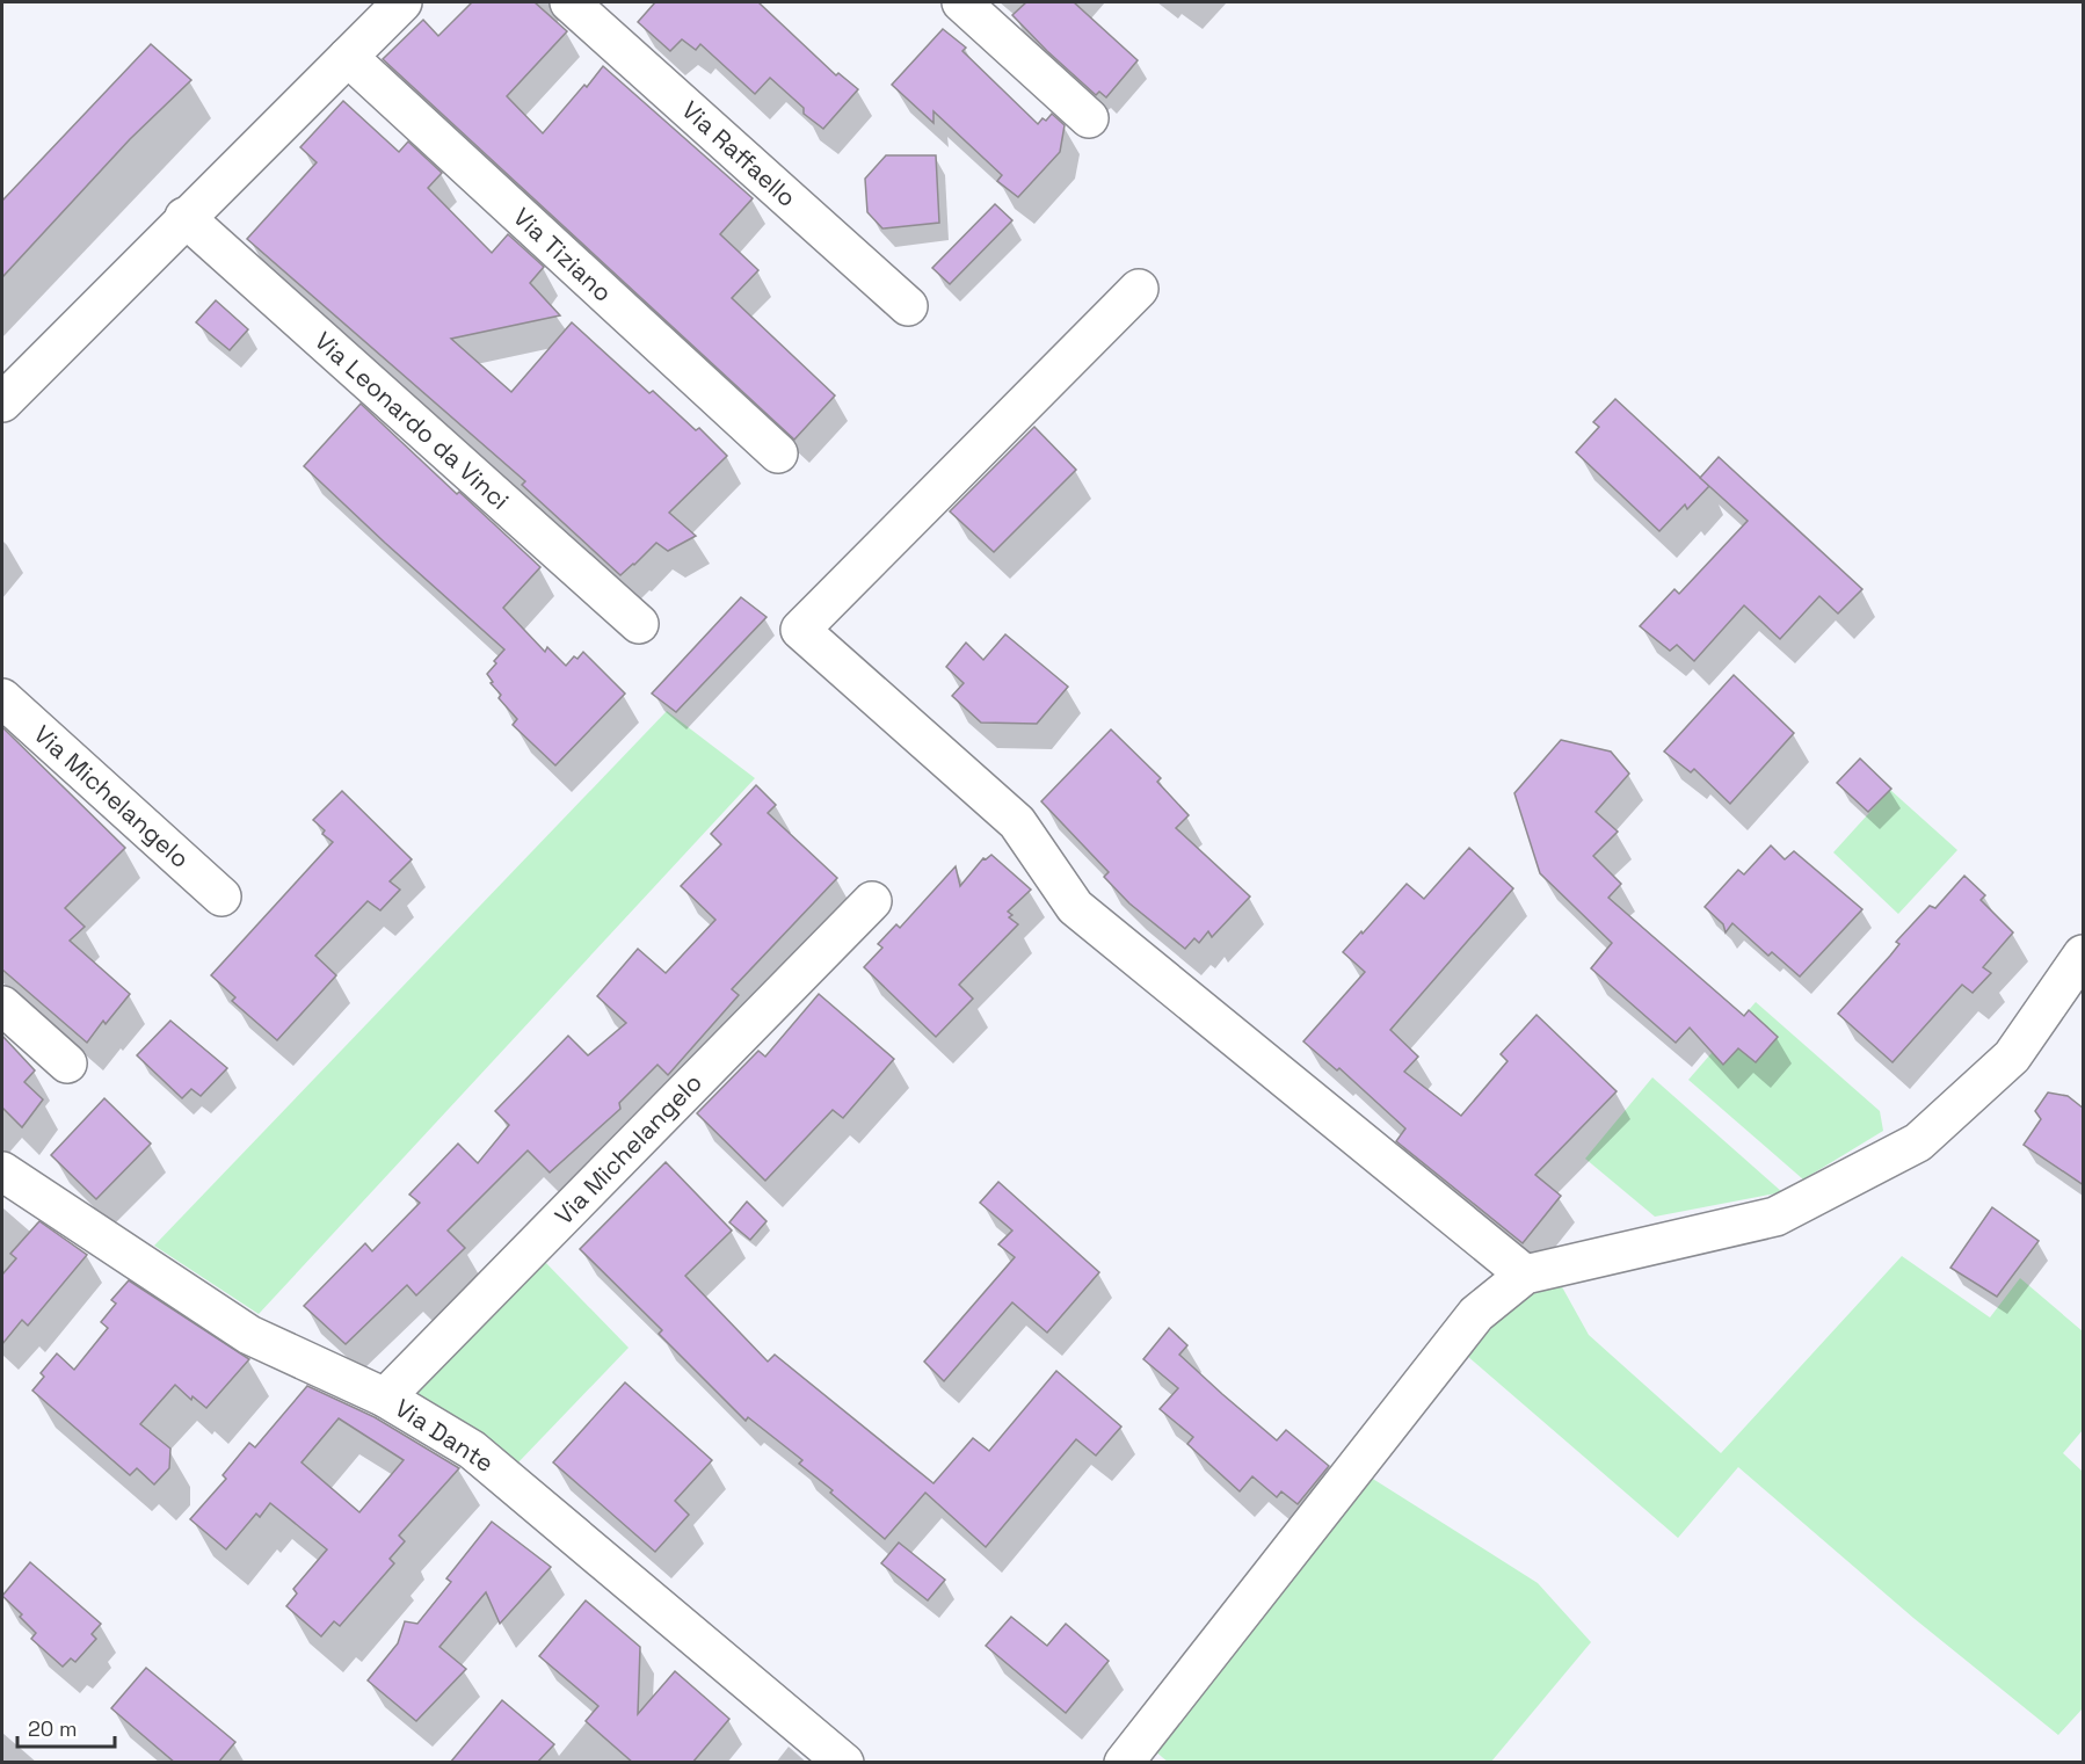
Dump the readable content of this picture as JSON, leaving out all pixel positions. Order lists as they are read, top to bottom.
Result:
{
  "streets": {
    "street": [
      "Via Raffaello",
      "Via Tiziano",
      "Via Leonardo da Vinci",
      "Via Michelangelo",
      "Via Dante"
    ]
  },
  "crossings": [
    ["Via Michelangelo", "Via Dante"]
  ],
  "scale_bar": "20 m"
}
